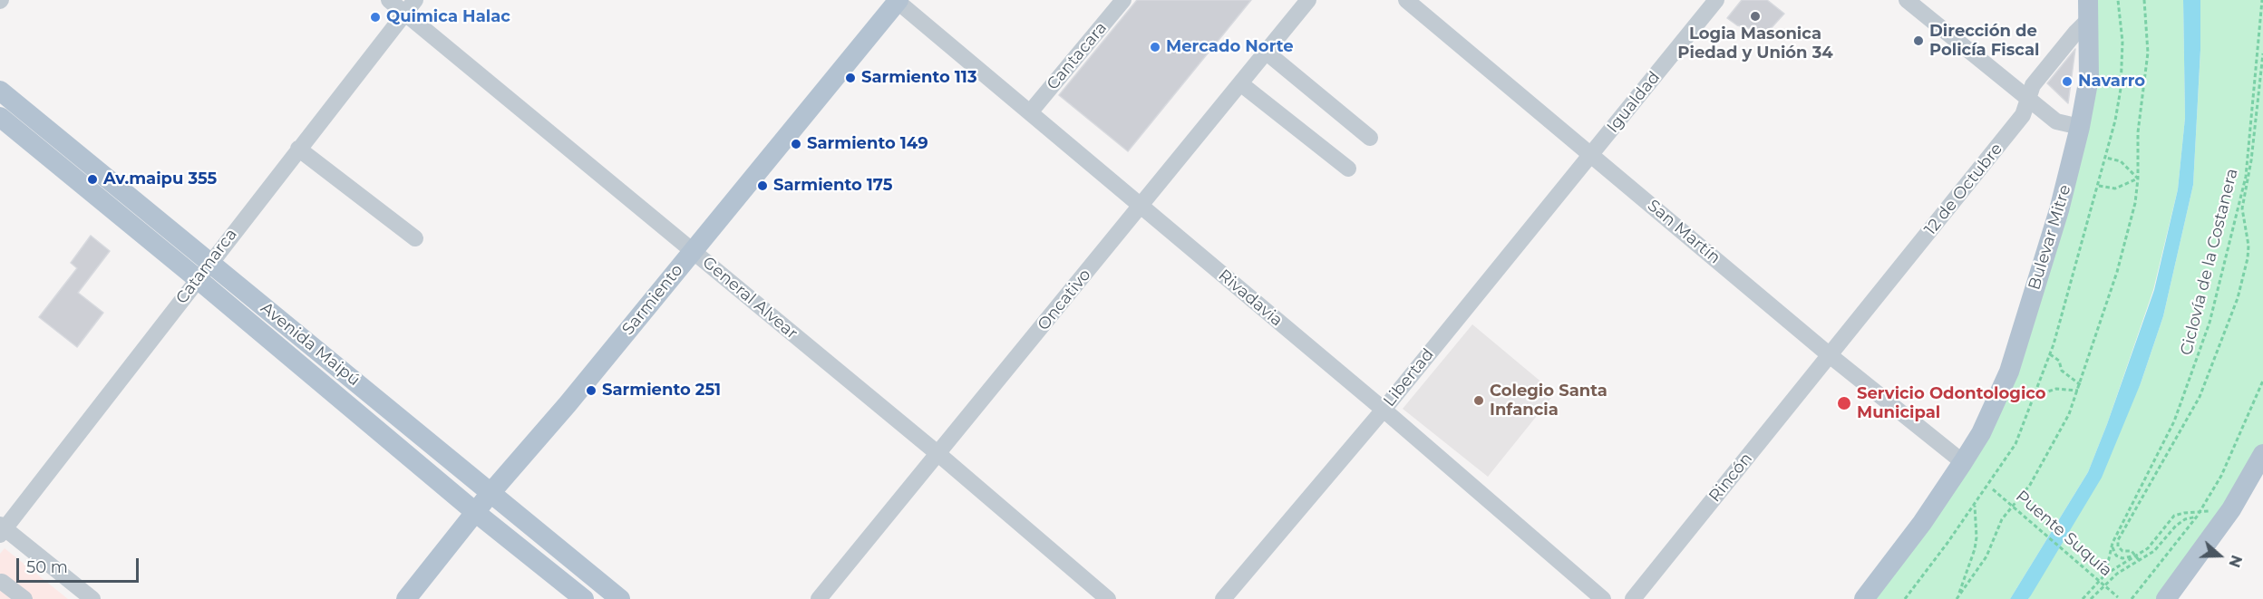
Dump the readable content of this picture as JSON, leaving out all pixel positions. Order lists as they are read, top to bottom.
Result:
{
  "streets": {
    "main road": ["Bulevar Mitre", "Sarmiento", "Avenida Maipú"],
    "street": [
      "Cantacara",
      "Igualdad",
      "12 de Octubre",
      "San Martín",
      "Catamarca",
      "General Alvear",
      "Rivadavia",
      "Oncativo",
      "Libertad",
      "Rincón"
    ],
    "path": ["Ciclovía de la Costanera", "Puente Suquía"]
  },
  "crossings": [
    ["Cantacara", "Rivadavia"],
    ["Igualdad", "San Martín"],
    ["Igualdad", "Libertad"],
    ["12 de Octubre", "San Martín"],
    ["12 de Octubre", "Bulevar Mitre"],
    ["12 de Octubre", "Rincón"],
    ["San Martín", "Bulevar Mitre"],
    ["San Martín", "Libertad"],
    ["San Martín", "Rincón"],
    ["Catamarca", "General Alvear"],
    ["Catamarca", "Avenida Maipú"],
    ["General Alvear", "Sarmiento"],
    ["General Alvear", "Oncativo"],
    ["Rivadavia", "Sarmiento"],
    ["Rivadavia", "Oncativo"],
    ["Rivadavia", "Libertad"],
    ["Sarmiento", "Avenida Maipú"]
  ],
  "places": [
    "Logia Masonica Piedad y Unión 34",
    "Quimica Halac",
    "Dirección de Policía Fiscal",
    "Mercado Norte",
    "Sarmiento 113",
    "Navarro",
    "Sarmiento 149",
    "Av.maipu 355",
    "Sarmiento 175",
    "Sarmiento 251",
    "Colegio Santa Infancia",
    "Servicio Odontologico Municipal"
  ],
  "scale_bar": "50 m",
  "north": "right"
}
